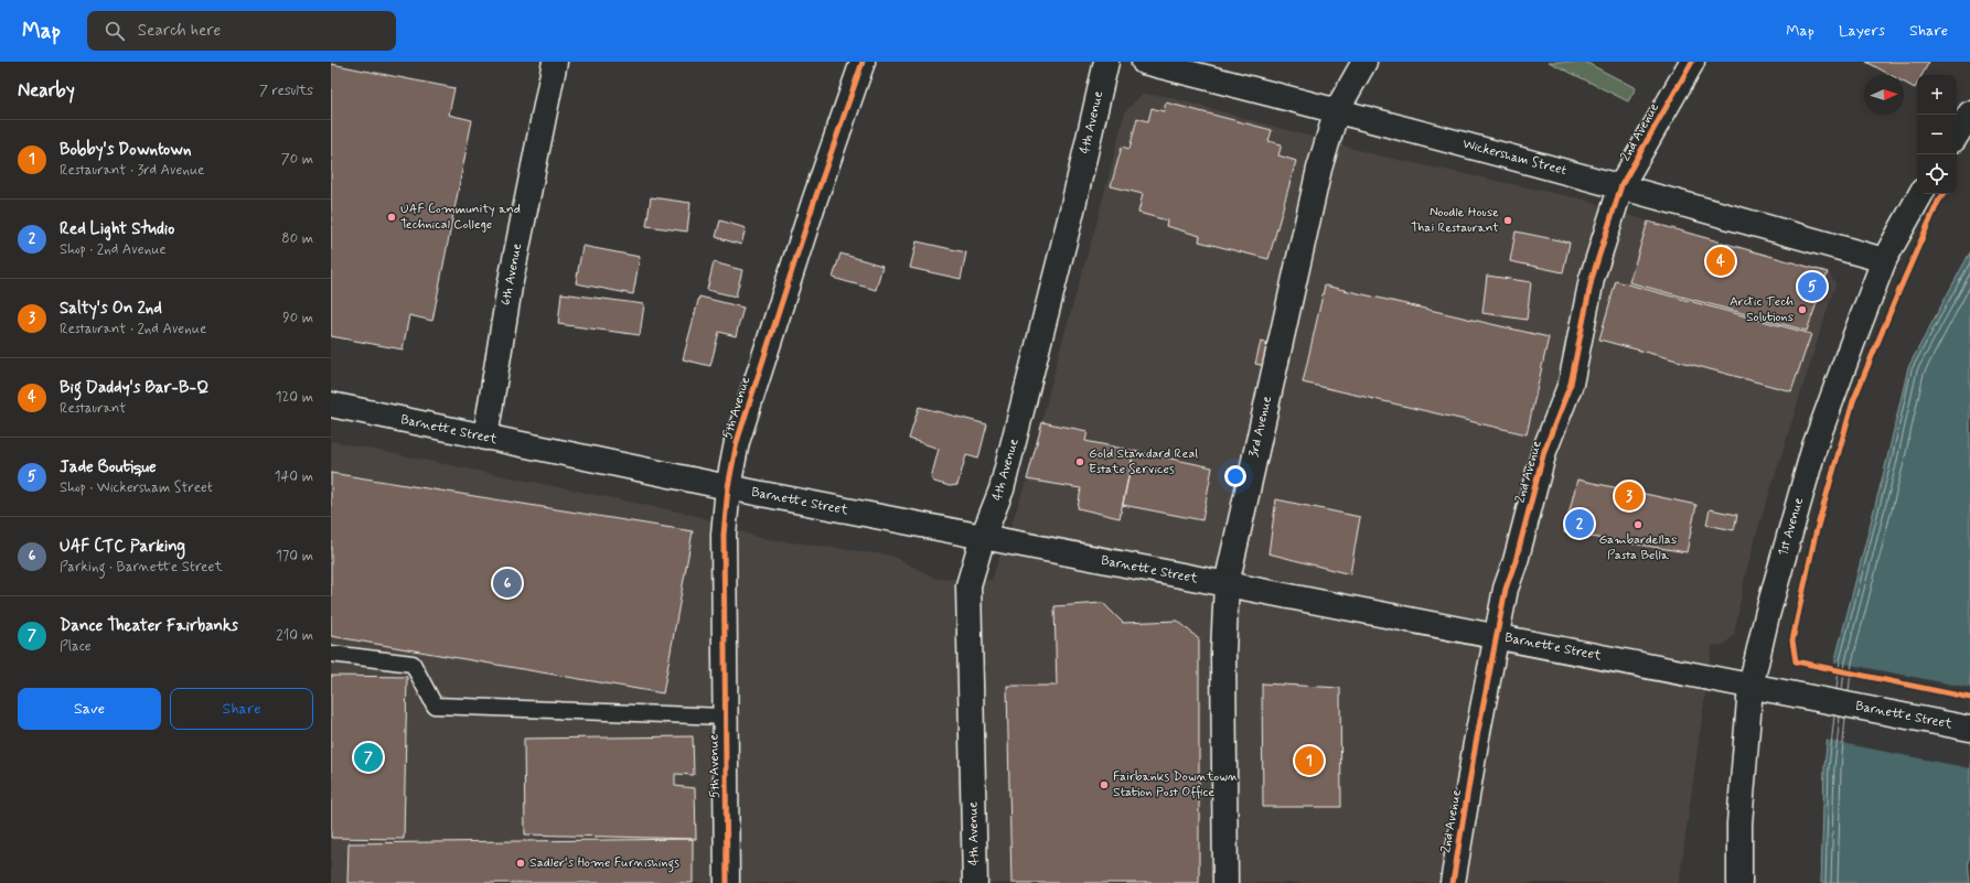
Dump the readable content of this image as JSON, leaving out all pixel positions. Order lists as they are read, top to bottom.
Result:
{
  "streets": {
    "street": [
      "4th Avenue",
      "2nd Avenue",
      "Wickersham Street",
      "6th Avenue",
      "5th Avenue",
      "3rd Avenue",
      "Barnette Street",
      "1st Avenue"
    ]
  },
  "crossings": [
    ["4th Avenue", "Barnette Street"],
    ["2nd Avenue", "Wickersham Street"],
    ["2nd Avenue", "Barnette Street"],
    ["Wickersham Street", "3rd Avenue"],
    ["Wickersham Street", "1st Avenue"],
    ["6th Avenue", "Barnette Street"],
    ["5th Avenue", "Barnette Street"],
    ["3rd Avenue", "Barnette Street"],
    ["Barnette Street", "1st Avenue"]
  ],
  "places": [
    "UAF Community and Technical College",
    "Noodle House Thai Restaurant",
    "Arctic Tech Solutions",
    "Gold Standard Real Estate Services",
    "Gambardellas Pasta Bella",
    "Fairbanks Downtown Station Post Office",
    "Sadler's Home Furnishings"
  ],
  "north": "right",
  "page": {
    "header": "Map",
    "search": "Search here",
    "nav": ["Map", "Layers", "Share"],
    "heading": ["Nearby", "7 results"],
    "map_buttons": ["+", "−"],
    "list": [
      {
        "mark": "1",
        "name": "Bobby's Downtown",
        "note": "Restaurant · 3rd Avenue",
        "value": "70 m"
      },
      {
        "mark": "2",
        "name": "Red Light Studio",
        "note": "Shop · 2nd Avenue",
        "value": "80 m"
      },
      {
        "mark": "3",
        "name": "Salty's On 2nd",
        "note": "Restaurant · 2nd Avenue",
        "value": "90 m"
      },
      {
        "mark": "4",
        "name": "Big Daddy's Bar-B-Q",
        "note": "Restaurant",
        "value": "120 m"
      },
      {
        "mark": "5",
        "name": "Jade Boutique",
        "note": "Shop · Wickersham Street",
        "value": "140 m"
      },
      {
        "mark": "6",
        "name": "UAF CTC Parking",
        "note": "Parking · Barnette Street",
        "value": "170 m"
      },
      {
        "mark": "7",
        "name": "Dance Theater Fairbanks",
        "note": "Place",
        "value": "210 m"
      }
    ],
    "pins": [
      "4",
      "5",
      "3",
      "2",
      "6",
      "7",
      "1"
    ],
    "buttons": ["Save", "Share"]
  }
}
